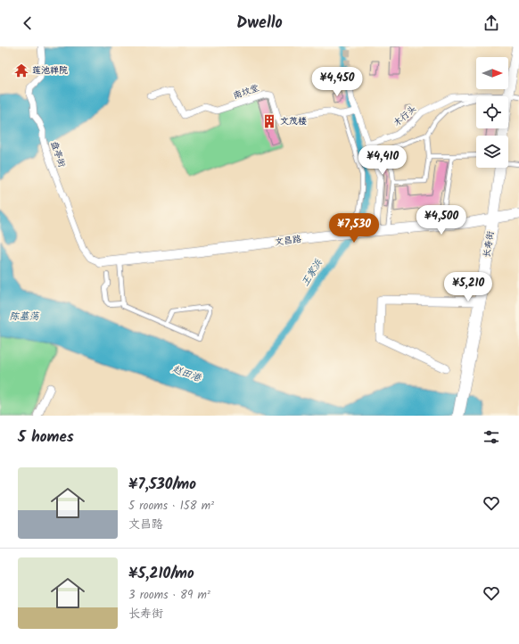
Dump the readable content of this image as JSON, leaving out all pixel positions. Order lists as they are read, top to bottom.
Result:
{
  "streets": {
    "main road": ["长寿街"],
    "street": [
      "南坟堂",
      "木行头",
      "盘亭街",
      "文昌路"
    ]
  },
  "crossings": [
    ["盘亭街", "文昌路"],
    ["文昌路", "长寿街"]
  ],
  "water": ["王家浜", "陈墓荡", "赵田港"],
  "places": {
    "temple": ["莲池禅院"],
    "building": ["文茂楼"]
  },
  "north": "right",
  "page": {
    "header": "Dwello",
    "price": [
      "¥4,450",
      "¥4,410",
      "¥4,500",
      "¥7,530",
      "¥5,210"
    ],
    "heading": "5 homes",
    "list": [
      {
        "name": "¥7,530/mo",
        "note": "5 rooms · 158 m² · 文昌路"
      },
      {
        "name": "¥5,210/mo",
        "note": "3 rooms · 89 m² · 长寿街"
      }
    ]
  }
}
